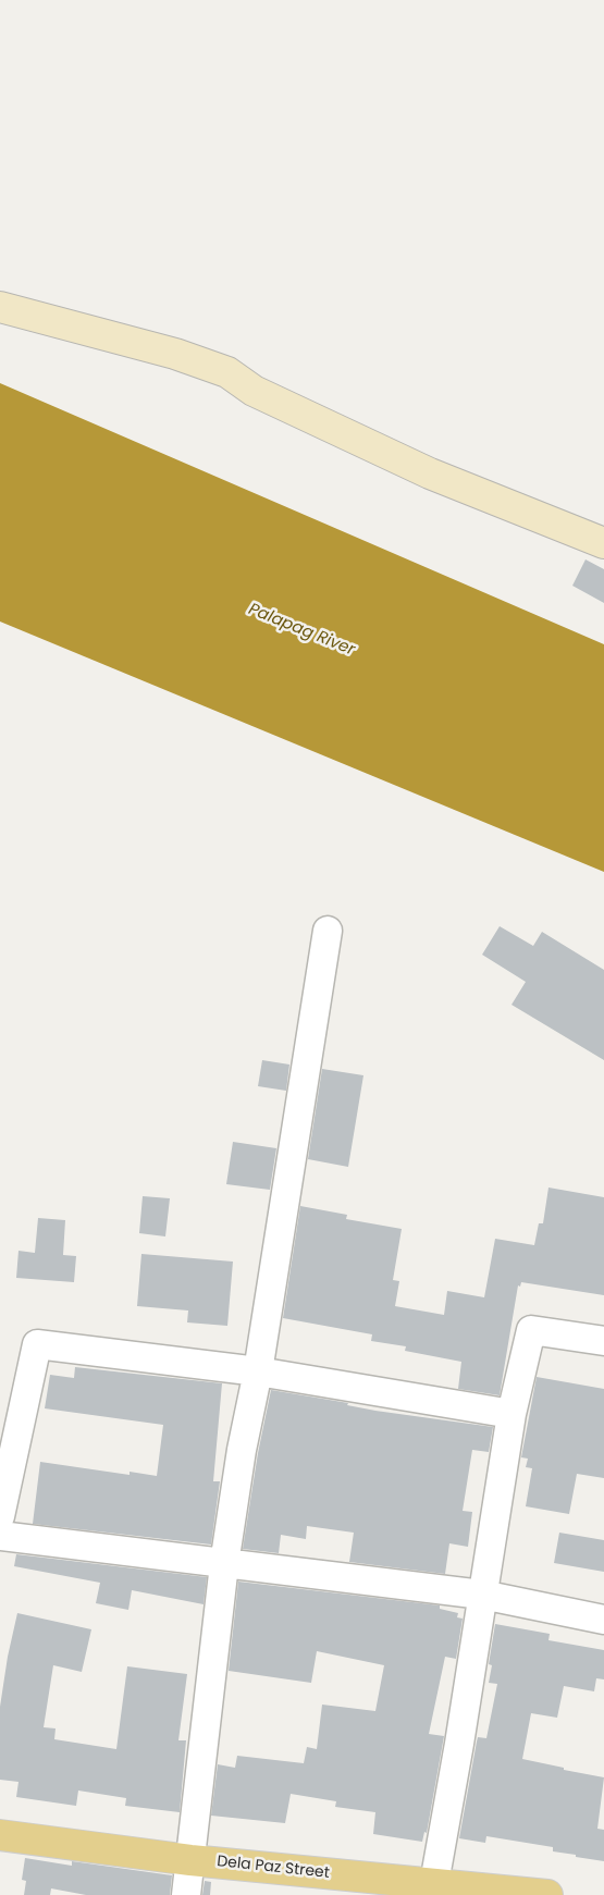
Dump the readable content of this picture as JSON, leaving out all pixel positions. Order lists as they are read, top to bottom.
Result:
{
  "streets": {
    "main road": ["Dela Paz Street"]
  },
  "water": ["Palapag River"]
}
